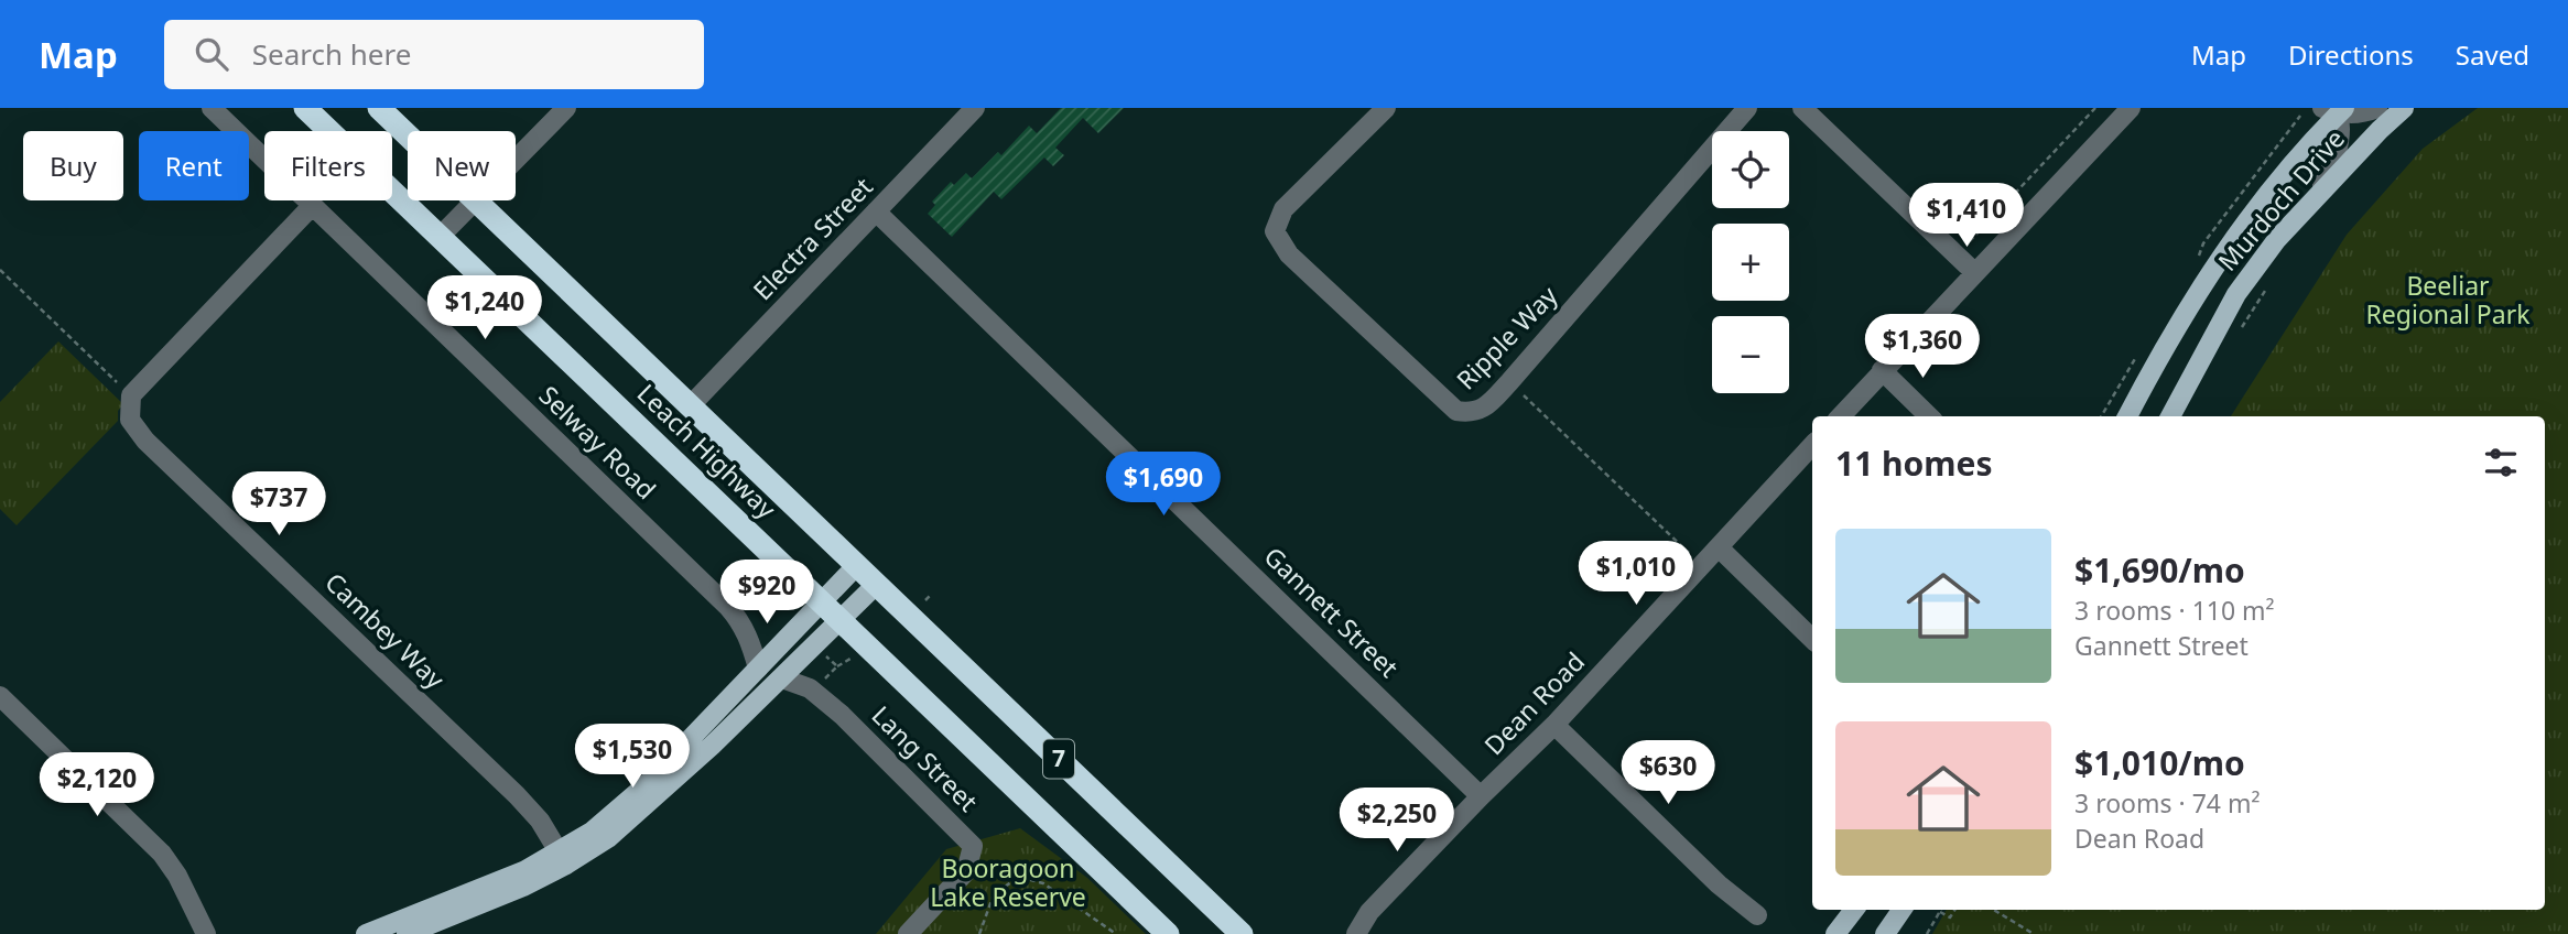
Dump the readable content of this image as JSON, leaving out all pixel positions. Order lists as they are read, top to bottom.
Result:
{
  "streets": {
    "highway": ["Leach Highway", "7"],
    "main road": ["Murdoch Drive"],
    "street": [
      "Electra Street",
      "Ripple Way",
      "Selway Road",
      "Gannett Street",
      "Cambey Way",
      "Dean Road",
      "Lang Street"
    ]
  },
  "crossings": [
    ["Electra Street", "Leach Highway"],
    ["Electra Street", "Gannett Street"],
    ["Gannett Street", "Dean Road"]
  ],
  "parks": ["Beeliar Regional Park", "Booragoon Lake Reserve"],
  "page": {
    "header": "Map",
    "search": "Search here",
    "nav": ["Map", "Directions", "Saved"],
    "map_buttons": ["+", "−"],
    "chip": [
      "Buy",
      "Rent",
      "Filters",
      "New"
    ],
    "price": [
      "$1,410",
      "$1,240",
      "$1,360",
      "$1,690",
      "$737",
      "$1,010",
      "$920",
      "$1,530",
      "$630",
      "$2,120",
      "$2,250"
    ],
    "heading": "11 homes",
    "list": [
      {
        "name": "$1,690/mo",
        "note": "3 rooms · 110 m² · Gannett Street"
      },
      {
        "name": "$1,010/mo",
        "note": "3 rooms · 74 m² · Dean Road"
      }
    ]
  }
}
